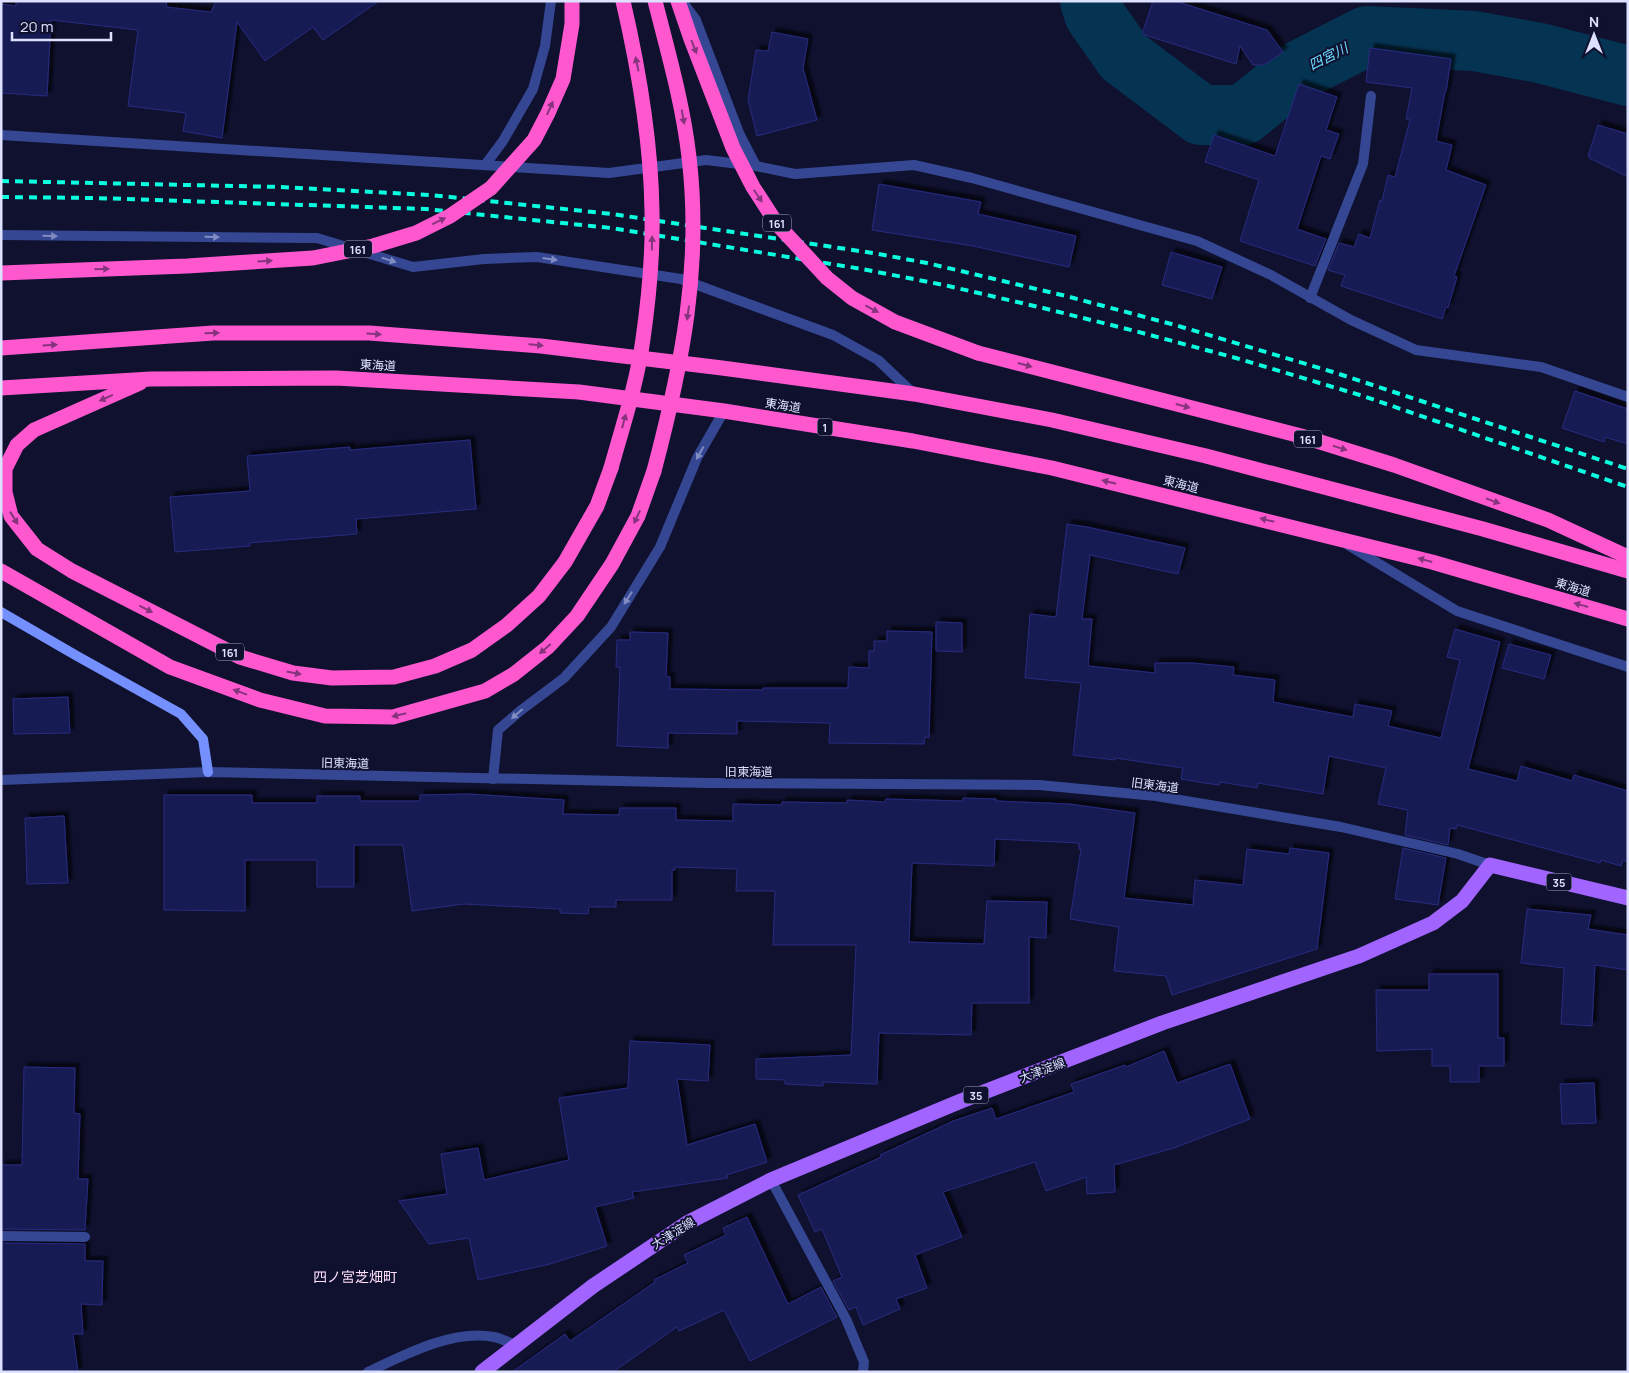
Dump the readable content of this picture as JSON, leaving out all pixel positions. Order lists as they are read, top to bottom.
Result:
{
  "streets": {
    "highway": ["161", "東海道", "1"],
    "main road": ["35", "大津淀線"],
    "street": ["旧東海道"]
  },
  "crossings": [
    ["161", "東海道"],
    ["旧東海道", "35"],
    ["旧東海道", "大津淀線"],
    ["35", "大津淀線"]
  ],
  "districts": ["四ノ宮芝畑町"],
  "water": ["四宮川"],
  "scale_bar": "20 m",
  "north": "top"
}
